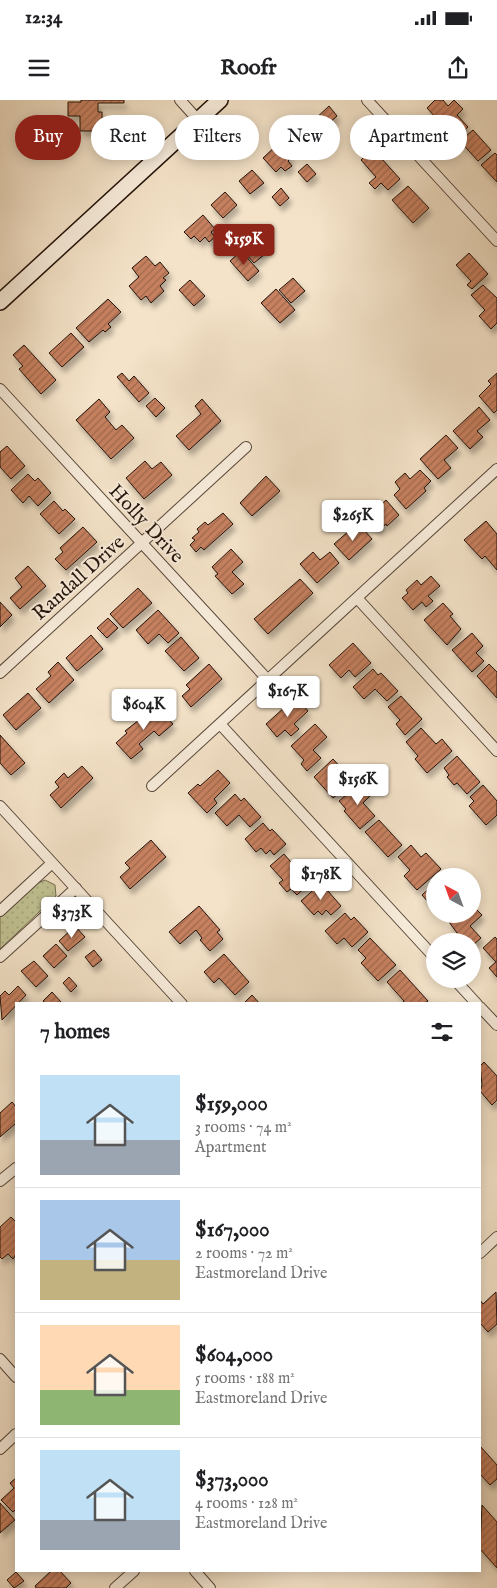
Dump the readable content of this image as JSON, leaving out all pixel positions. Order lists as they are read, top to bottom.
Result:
{
  "streets": {
    "street": ["Holly Drive", "Randall Drive"]
  },
  "crossings": [
    ["Holly Drive", "Randall Drive"]
  ],
  "north": "top left",
  "page": {
    "status": "12:34",
    "header": "Roofr",
    "chip": [
      "Buy",
      "Rent",
      "Filters",
      "New",
      "Apartment"
    ],
    "price": [
      "$159K",
      "$265K",
      "$167K",
      "$604K",
      "$156K",
      "$178K",
      "$373K"
    ],
    "heading": "7 homes",
    "list": [
      {
        "name": "$159,000",
        "note": "3 rooms · 74 m² · Apartment"
      },
      {
        "name": "$167,000",
        "note": "2 rooms · 72 m² · Eastmoreland Drive"
      },
      {
        "name": "$604,000",
        "note": "5 rooms · 188 m² · Eastmoreland Drive"
      },
      {
        "name": "$373,000",
        "note": "4 rooms · 128 m² · Eastmoreland Drive"
      }
    ]
  }
}
